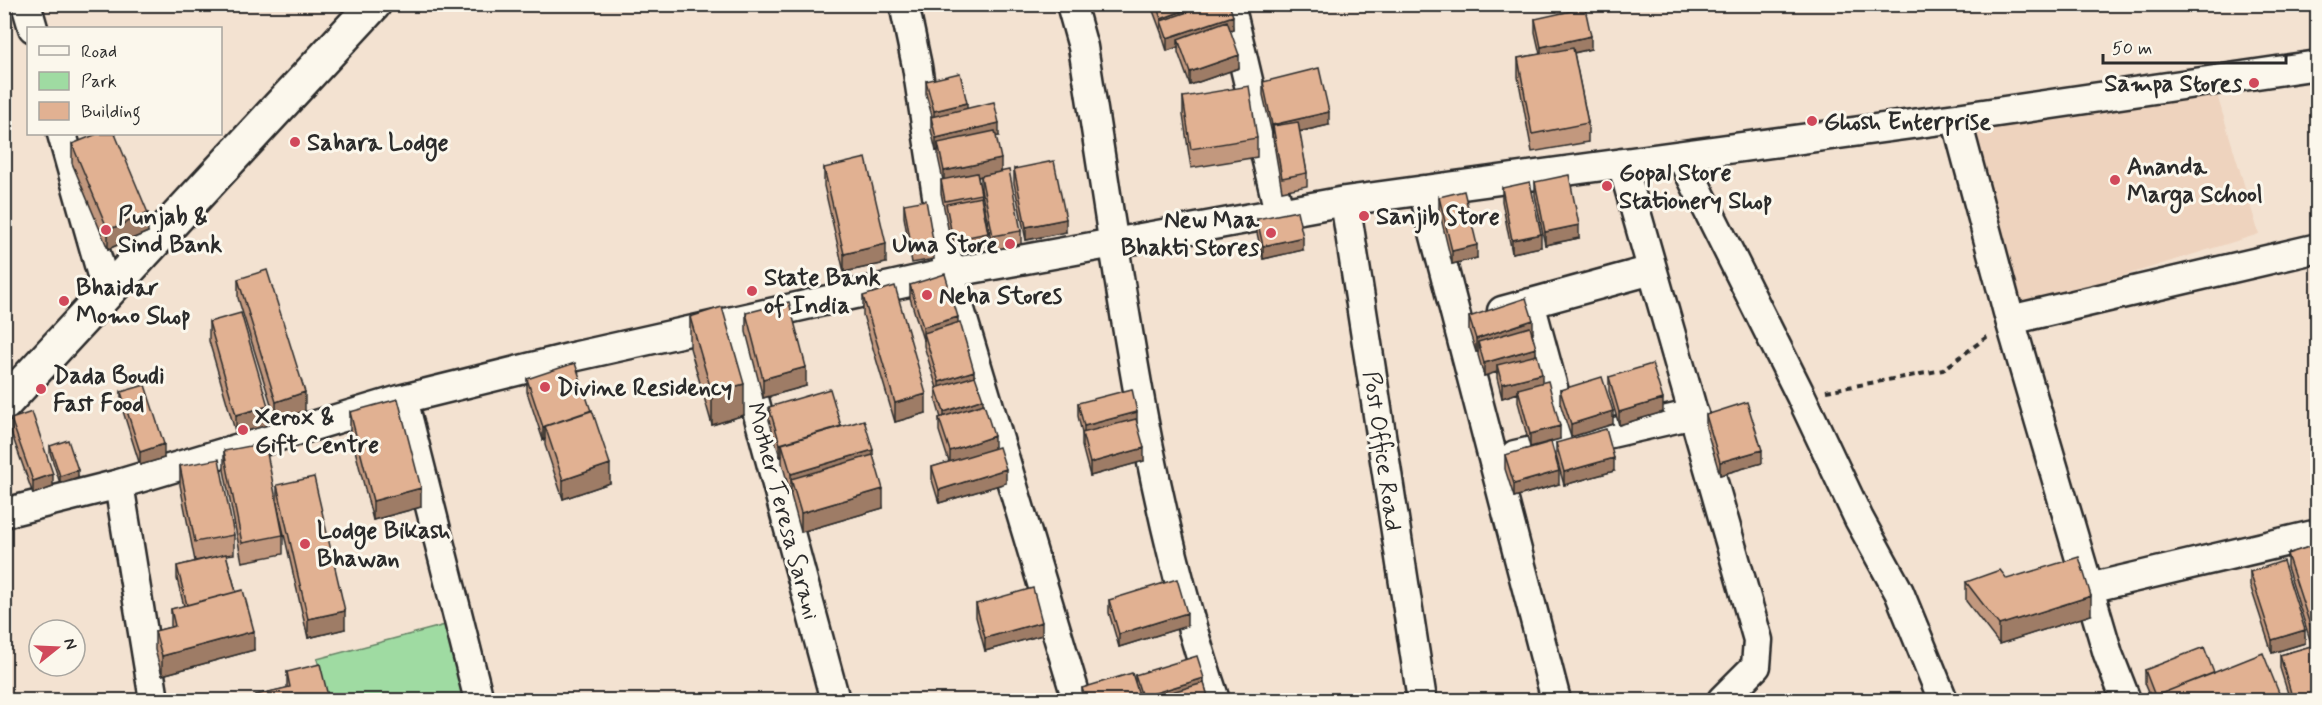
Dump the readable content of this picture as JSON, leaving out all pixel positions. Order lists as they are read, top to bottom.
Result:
{
  "streets": {
    "street": ["Post Office Road", "Mother Teresa Sarani"]
  },
  "places": [
    "Sampa Stores",
    "Ghosh Enterprise",
    "Sahara Lodge",
    "Ananda Marga School",
    "Gopal Store Stationery Shop",
    "Sanjib Store",
    "Punjab & Sind Bank",
    "New Maa Bhakti Stores",
    "Uma Store",
    "State Bank of India",
    "Neha Stores",
    "Bhaidar Momo Shop",
    "Divine Residency",
    "Dada Boudi Fast Food",
    "Xerox & Gift Centre",
    "Lodge Bikash Bhawan"
  ],
  "legend": ["Road", "Park", "Building"],
  "scale_bar": "50 m",
  "north": "right"
}
